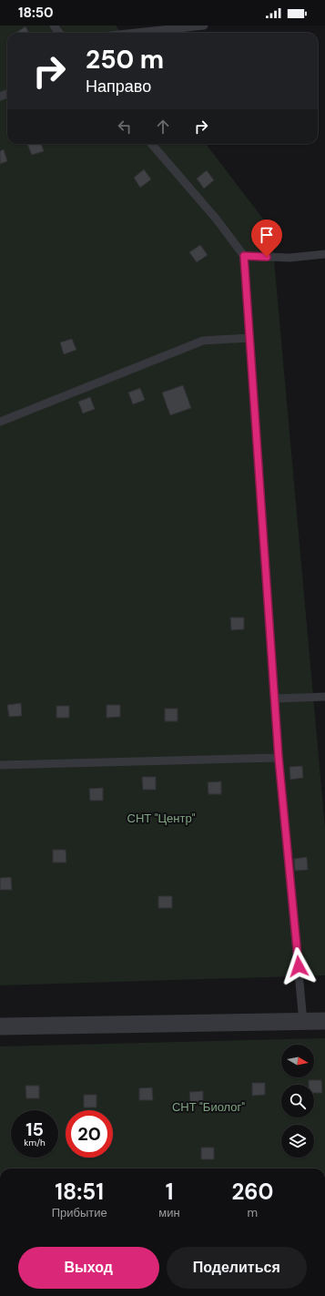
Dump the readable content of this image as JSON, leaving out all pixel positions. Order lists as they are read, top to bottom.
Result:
{
  "parks": ["СНТ \"Центр\"", "СНТ \"Биолог\""],
  "north": "right",
  "page": {
    "status": "18:50",
    "turn": ["250 m", "Направо"],
    "speed": "15 km/h",
    "limit": "20",
    "eta": [
      "18:51",
      "Прибытие",
      "1",
      "мин",
      "260",
      "m"
    ],
    "buttons": ["Выход", "Поделиться"]
  }
}
